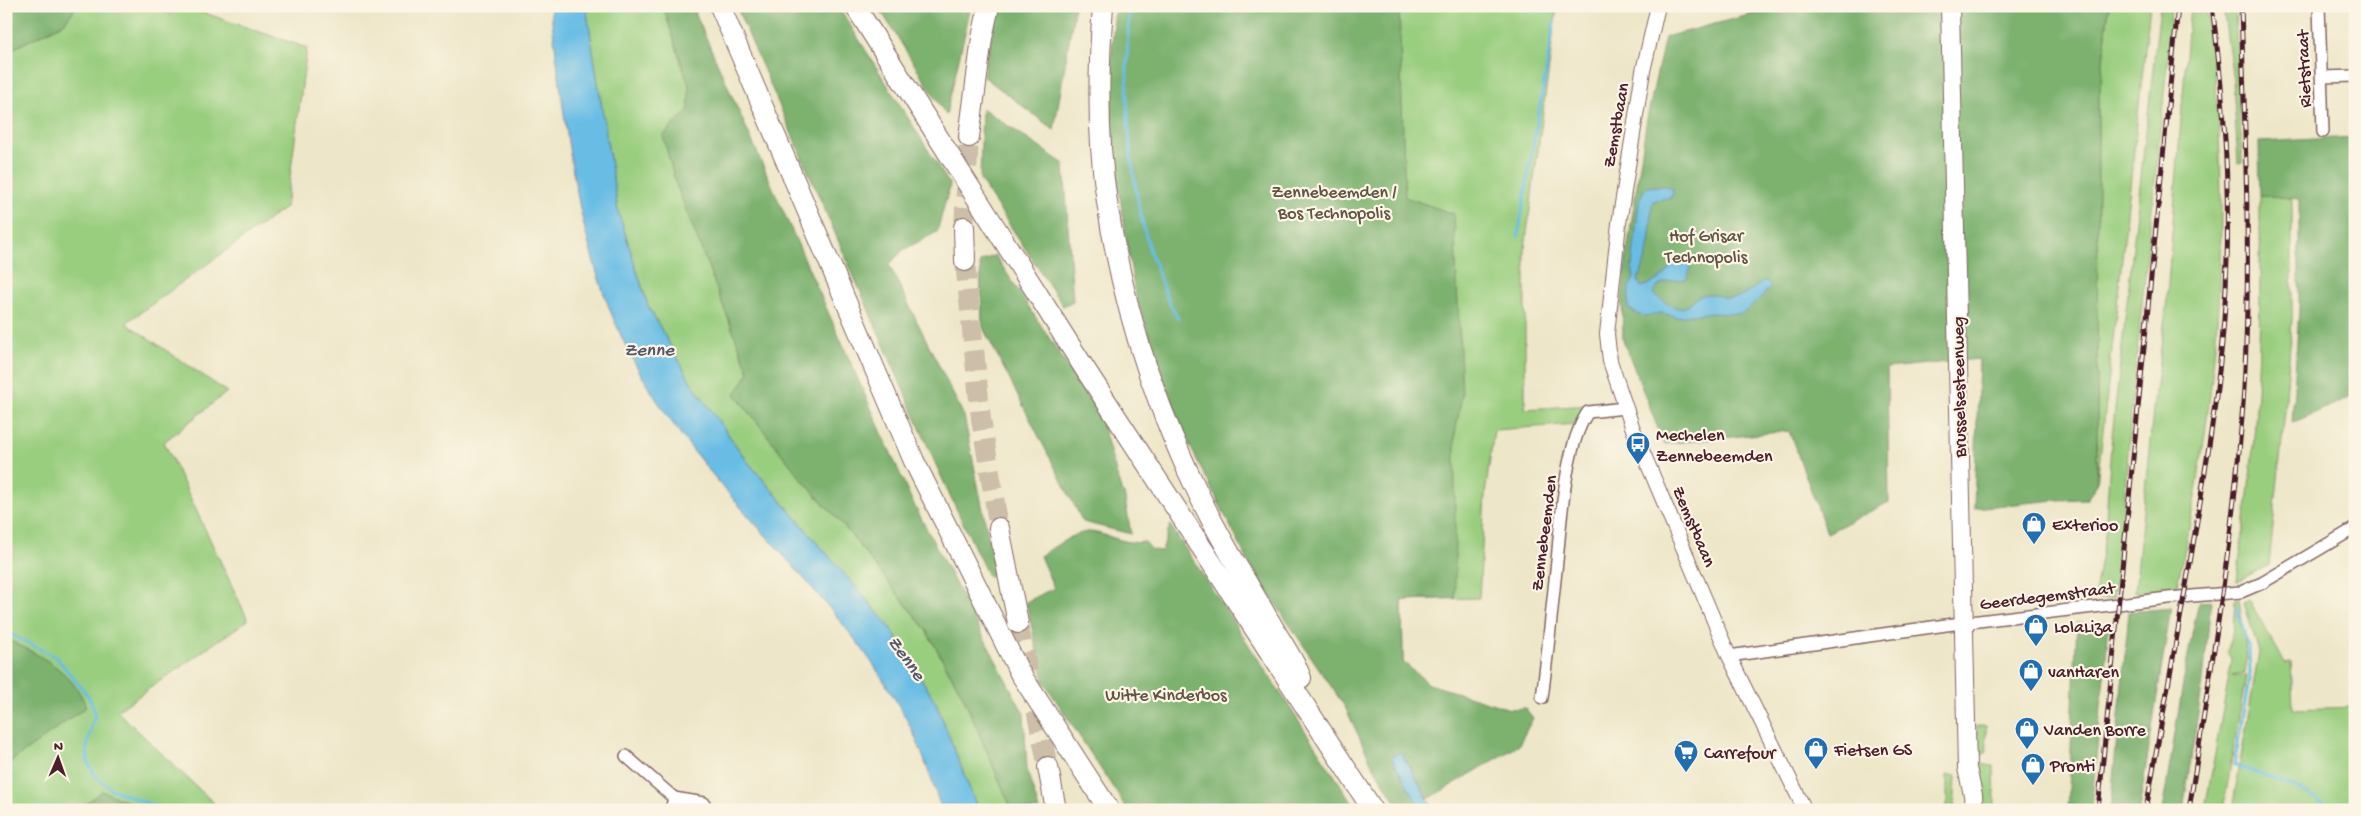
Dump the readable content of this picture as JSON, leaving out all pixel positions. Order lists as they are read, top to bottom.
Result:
{
  "streets": {
    "main road": ["Brusselsesteenweg"],
    "street": [
      "Rietstraat",
      "Zemstbaan",
      "Zennebeemden",
      "Geerdegemstraat"
    ]
  },
  "crossings": [
    ["Zemstbaan", "Zennebeemden"],
    ["Zemstbaan", "Geerdegemstraat"],
    ["Brusselsesteenweg", "Geerdegemstraat"]
  ],
  "water": ["Zenne"],
  "parks": ["Zennebeemden / Bos Technopolis", "Hof Grisar Technopolis", "Witte Kinderbos"],
  "places": {
    "bus stop": ["Mechelen Zennebeemden"],
    "shop": [
      "Exterioo",
      "LolaLiza",
      "vanHaren",
      "Vanden Borre",
      "Fietsen GS",
      "Pronti"
    ],
    "supermarket": ["Carrefour"]
  },
  "north": "top"
}
